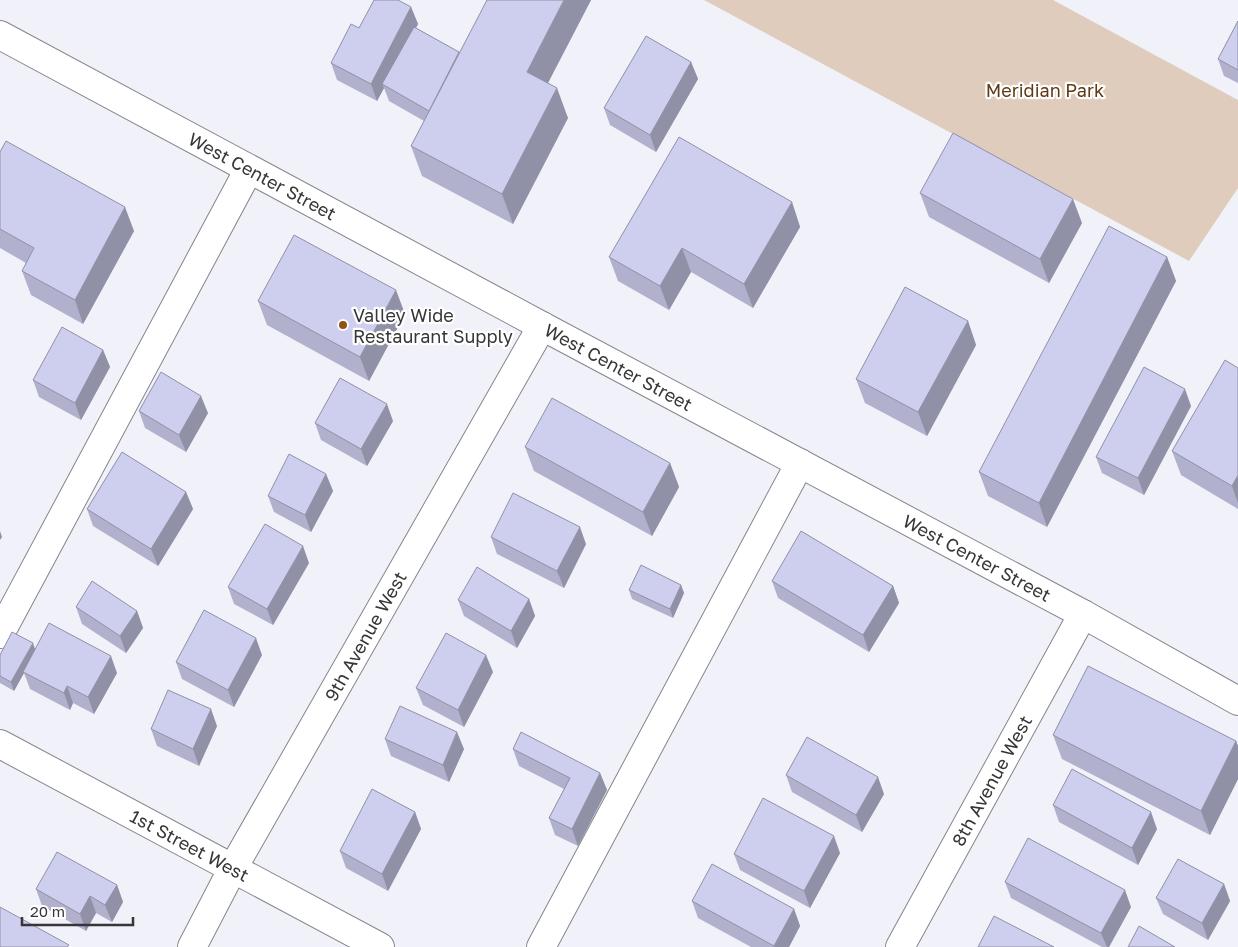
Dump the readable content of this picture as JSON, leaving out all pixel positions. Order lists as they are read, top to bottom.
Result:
{
  "streets": {
    "street": [
      "West Center Street",
      "9th Avenue West",
      "8th Avenue West",
      "1st Street West"
    ]
  },
  "crossings": [
    ["West Center Street", "9th Avenue West"],
    ["West Center Street", "8th Avenue West"],
    ["9th Avenue West", "1st Street West"]
  ],
  "parks": ["Meridian Park"],
  "places": ["Valley Wide Restaurant Supply"],
  "scale_bar": "20 m"
}
